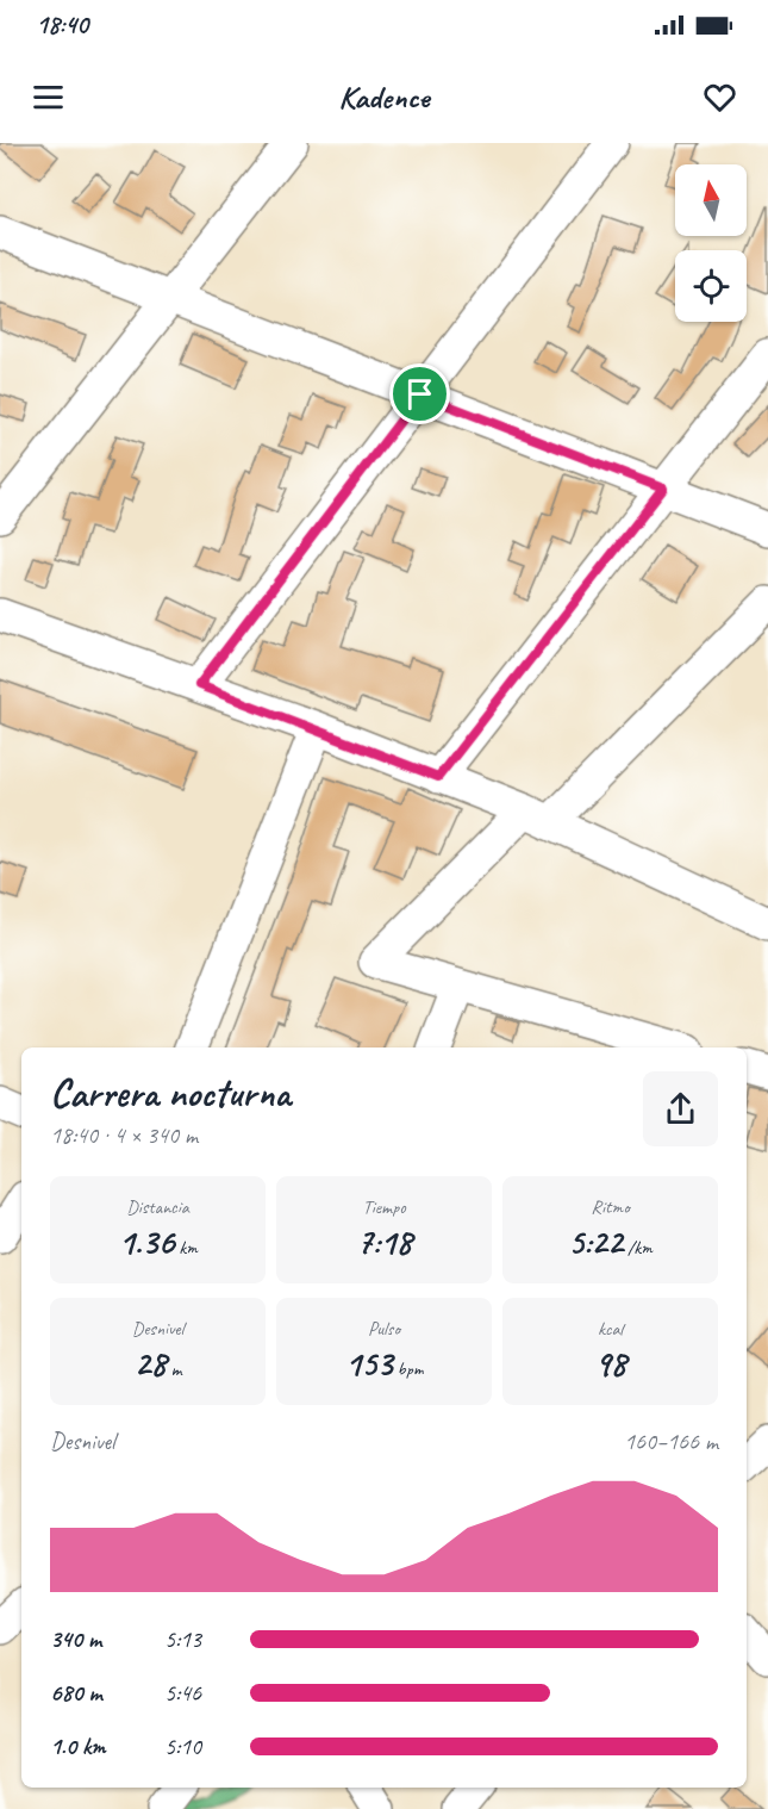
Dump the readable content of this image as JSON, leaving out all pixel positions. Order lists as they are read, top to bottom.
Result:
{
  "north": "top",
  "page": {
    "status": "18:40",
    "header": "Kadence",
    "heading": ["Carrera nocturna", "18:40 · 4 × 340 m"],
    "stats": [
      ["Distancia", "1.36 km"],
      ["Tiempo", "7:18"],
      ["Ritmo", "5:22 /km"],
      ["Desnivel", "28 m"],
      ["Pulso", "153 bpm"],
      ["kcal", "98"]
    ],
    "chart": ["Desnivel", "160–166 m"],
    "list": [
      {
        "name": "340 m",
        "note": "5:13"
      },
      {
        "name": "680 m",
        "note": "5:46"
      },
      {
        "name": "1.0 km",
        "note": "5:10"
      }
    ]
  }
}
